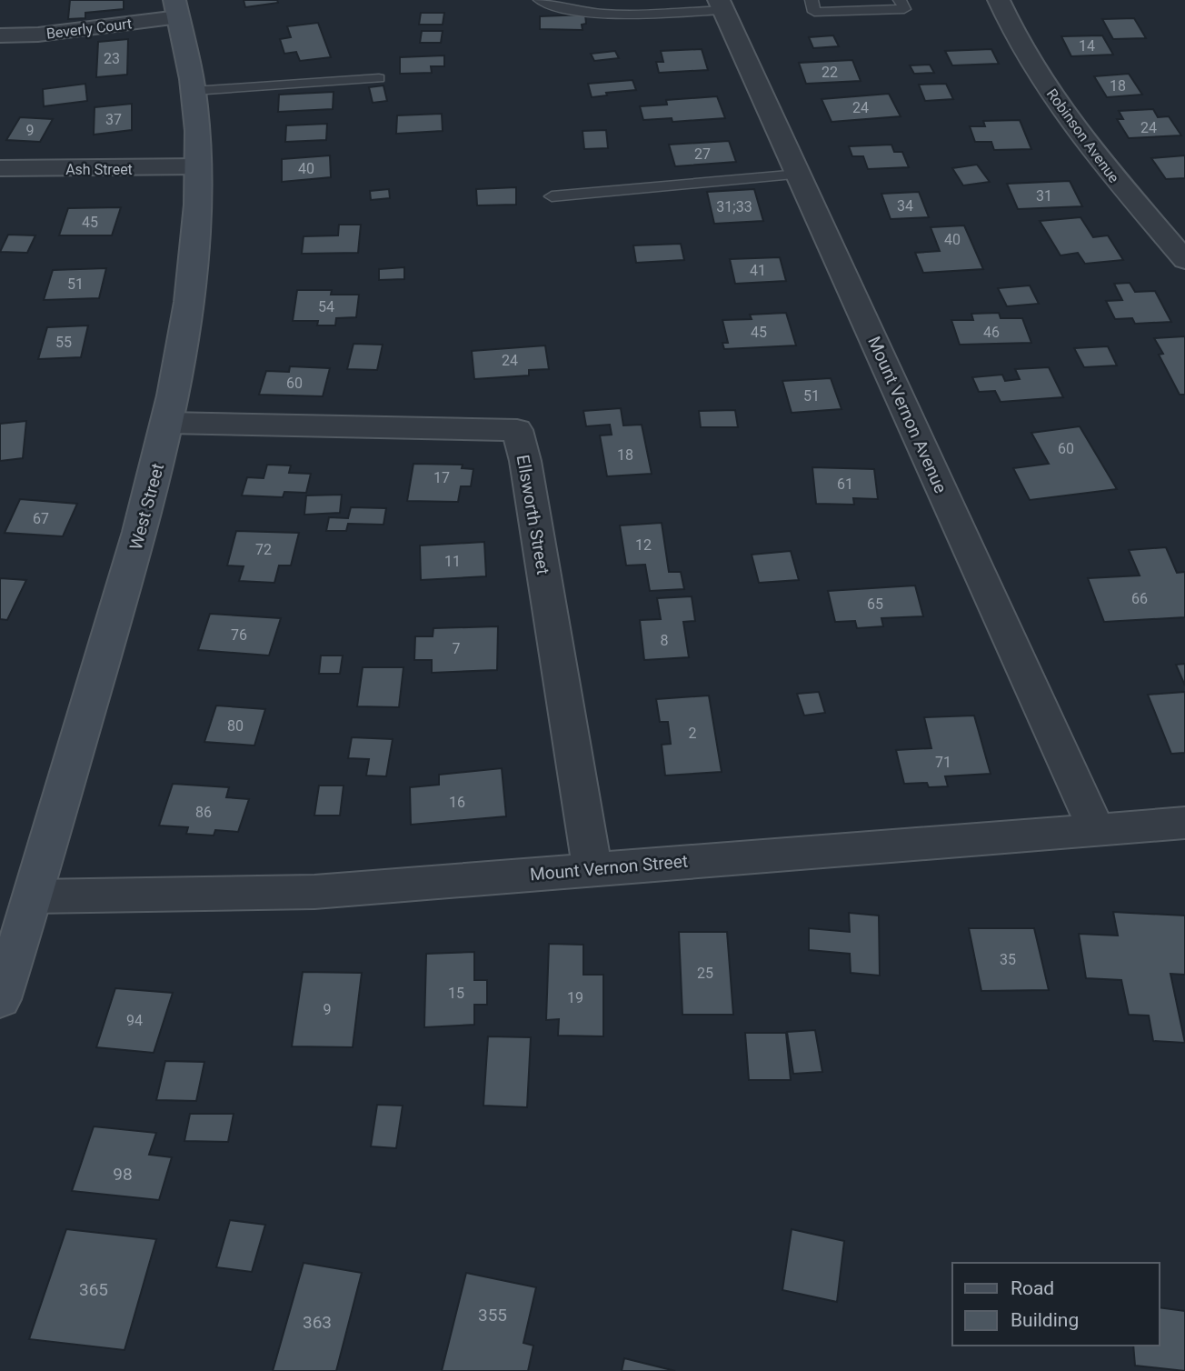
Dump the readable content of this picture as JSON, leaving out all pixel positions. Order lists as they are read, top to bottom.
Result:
{
  "streets": {
    "street": [
      "Beverly Court",
      "Robinson Avenue",
      "Ash Street",
      "Mount Vernon Avenue",
      "West Street",
      "Ellsworth Street",
      "Mount Vernon Street"
    ]
  },
  "crossings": [
    ["Beverly Court", "West Street"],
    ["Ash Street", "West Street"],
    ["Mount Vernon Avenue", "Mount Vernon Street"],
    ["West Street", "Ellsworth Street"],
    ["West Street", "Mount Vernon Street"],
    ["Ellsworth Street", "Mount Vernon Street"]
  ],
  "house_numbers": [
    "14",
    "23",
    "22",
    "18",
    "24",
    "37",
    "24",
    "9",
    "27",
    "40",
    "31",
    "34",
    "31;33",
    "45",
    "40",
    "41",
    "51",
    "54",
    "45",
    "46",
    "55",
    "24",
    "60",
    "51",
    "60",
    "18",
    "17",
    "61",
    "67",
    "12",
    "72",
    "11",
    "66",
    "65",
    "76",
    "8",
    "7",
    "80",
    "2",
    "71",
    "16",
    "86",
    "35",
    "25",
    "15",
    "19",
    "9",
    "94",
    "98",
    "365",
    "355",
    "363"
  ],
  "legend": ["Road", "Building"]
}
